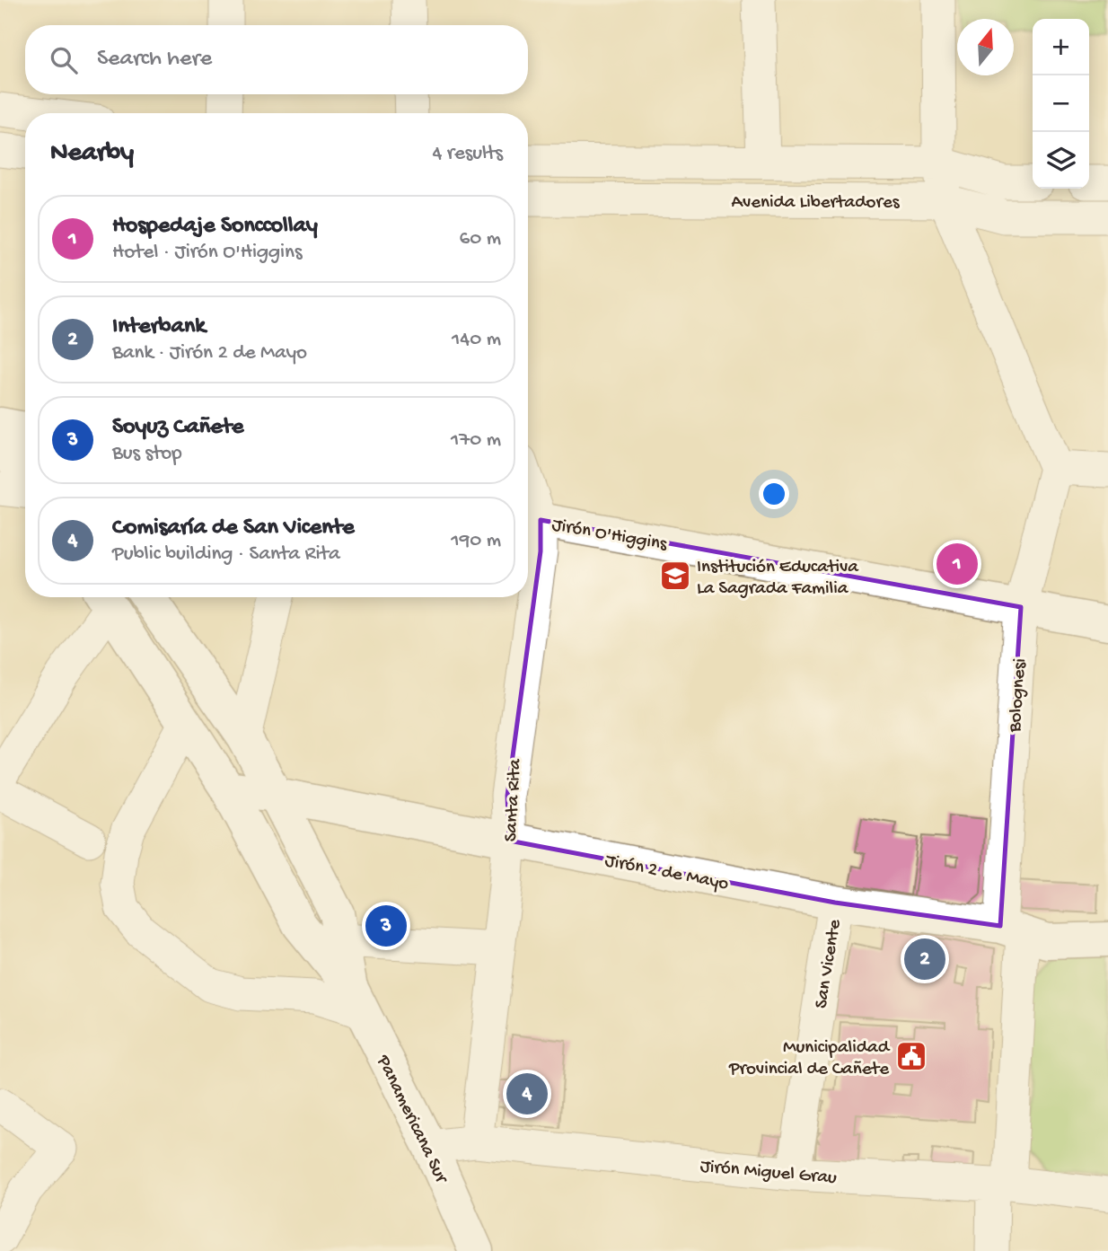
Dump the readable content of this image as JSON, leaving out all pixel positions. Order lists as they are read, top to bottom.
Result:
{
  "streets": {
    "main road": ["Jirón O'Higgins", "Jirón 2 de Mayo", "Panamericana Sur"],
    "street": [
      "Avenida Libertadores",
      "Bolognesi",
      "Santa Rita",
      "San Vicente",
      "Jirón Miguel Grau"
    ]
  },
  "crossings": [
    ["Jirón O'Higgins", "Bolognesi"],
    ["Jirón O'Higgins", "Santa Rita"],
    ["Bolognesi", "Jirón 2 de Mayo"],
    ["Bolognesi", "Jirón Miguel Grau"],
    ["Santa Rita", "Jirón 2 de Mayo"],
    ["Santa Rita", "Jirón Miguel Grau"],
    ["Jirón 2 de Mayo", "San Vicente"],
    ["San Vicente", "Jirón Miguel Grau"],
    ["Panamericana Sur", "Jirón Miguel Grau"]
  ],
  "places": {
    "school or university": ["Institución Educativa La Sagrada Familia"],
    "public building": ["Municipalidad Provincial de Cañete"]
  },
  "north": "top",
  "page": {
    "map_buttons": ["+", "−"],
    "search": "Search here",
    "heading": ["Nearby", "4 results"],
    "list": [
      {
        "mark": "1",
        "name": "Hospedaje Sonccollay",
        "note": "Hotel · Jirón O'Higgins",
        "value": "60 m"
      },
      {
        "mark": "2",
        "name": "Interbank",
        "note": "Bank · Jirón 2 de Mayo",
        "value": "140 m"
      },
      {
        "mark": "3",
        "name": "Soyuz Cañete",
        "note": "Bus stop",
        "value": "170 m"
      },
      {
        "mark": "4",
        "name": "Comisaría de San Vicente",
        "note": "Public building · Santa Rita",
        "value": "190 m"
      }
    ],
    "pins": [
      "1",
      "3",
      "2",
      "4"
    ]
  }
}
